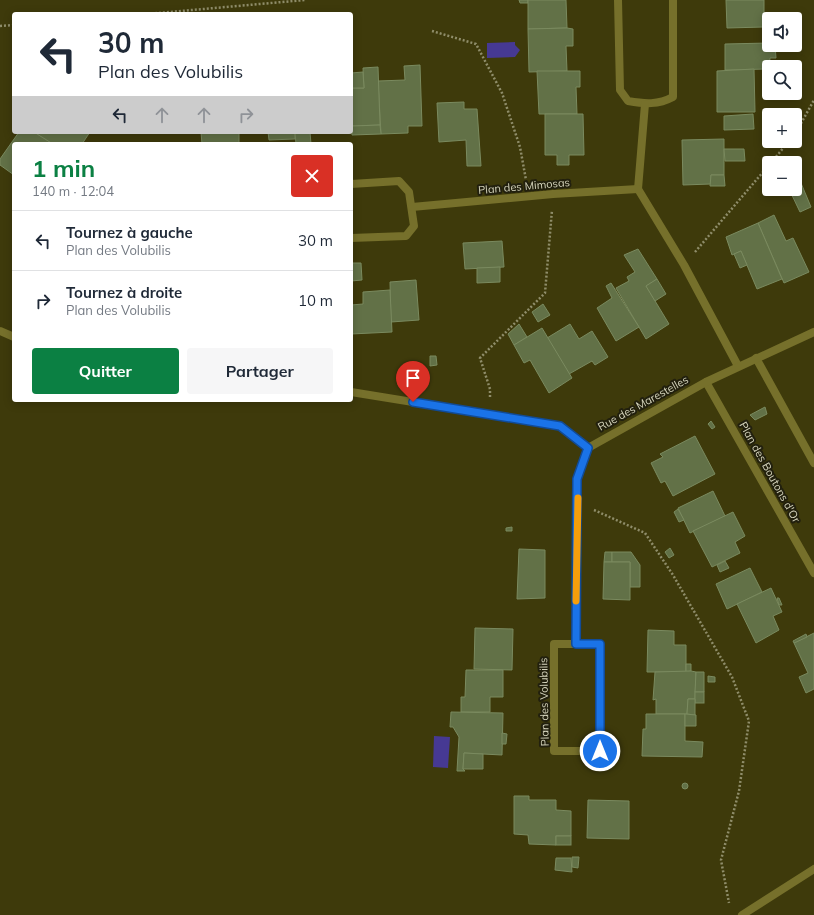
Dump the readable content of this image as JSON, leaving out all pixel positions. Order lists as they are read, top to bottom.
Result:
{
  "streets": {
    "street": [
      "Plan des Mimosas",
      "Rue des Marestelles",
      "Plan des Boutons d'Or",
      "Plan des Volubilis"
    ]
  },
  "crossings": [
    ["Rue des Marestelles", "Plan des Boutons d'Or"]
  ],
  "page": {
    "map_buttons": ["+", "−"],
    "turn": ["30 m", "Plan des Volubilis"],
    "heading": ["1 min", "140 m · 12:04"],
    "list": [
      {
        "name": "Tournez à gauche",
        "note": "Plan des Volubilis",
        "value": "30 m"
      },
      {
        "name": "Tournez à droite",
        "note": "Plan des Volubilis",
        "value": "10 m"
      }
    ],
    "buttons": ["Quitter", "Partager"]
  }
}
